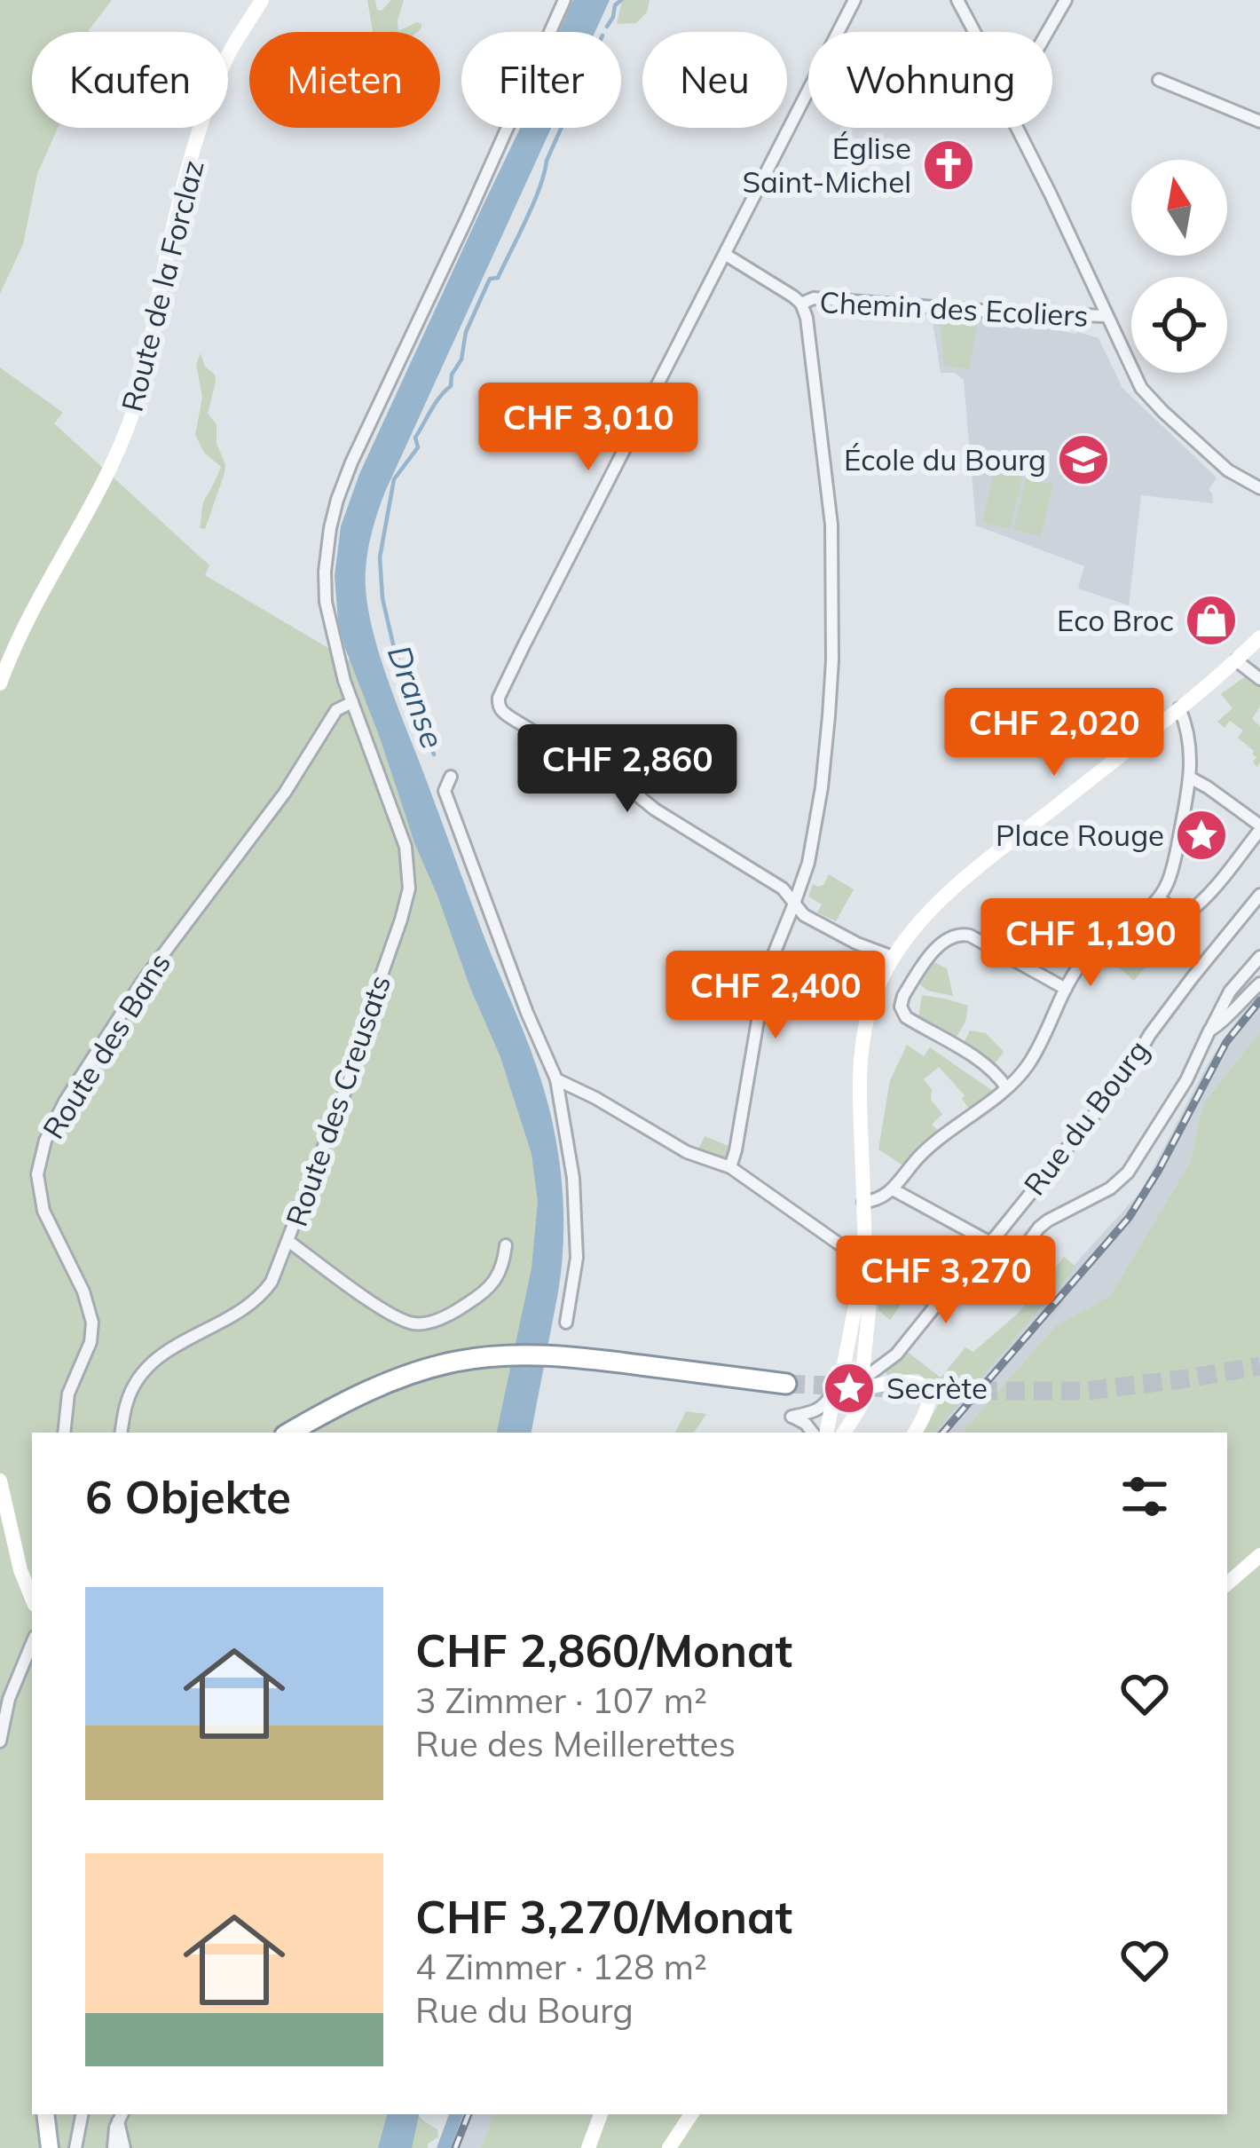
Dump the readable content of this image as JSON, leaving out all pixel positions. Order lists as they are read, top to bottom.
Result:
{
  "streets": {
    "street": [
      "Route de la Forclaz",
      "Chemin des Ecoliers",
      "Route des Bans",
      "Route des Creusats",
      "Rue du Bourg"
    ]
  },
  "crossings": [
    ["Route des Bans", "Route des Creusats"]
  ],
  "water": ["Dranse"],
  "places": {
    "church": ["Église Saint-Michel"],
    "school or university": ["École du Bourg"],
    "shop": ["Eco Broc"],
    "place": ["Place Rouge", "Secrète"]
  },
  "north": "top",
  "page": {
    "chip": [
      "Kaufen",
      "Mieten",
      "Filter",
      "Neu",
      "Wohnung"
    ],
    "price": [
      "CHF 3,010",
      "CHF 2,020",
      "CHF 2,860",
      "CHF 1,190",
      "CHF 2,400",
      "CHF 3,270"
    ],
    "heading": "6 Objekte",
    "list": [
      {
        "name": "CHF 2,860/Monat",
        "note": "3 Zimmer · 107 m² · Rue des Meillerettes"
      },
      {
        "name": "CHF 3,270/Monat",
        "note": "4 Zimmer · 128 m² · Rue du Bourg"
      }
    ]
  }
}
